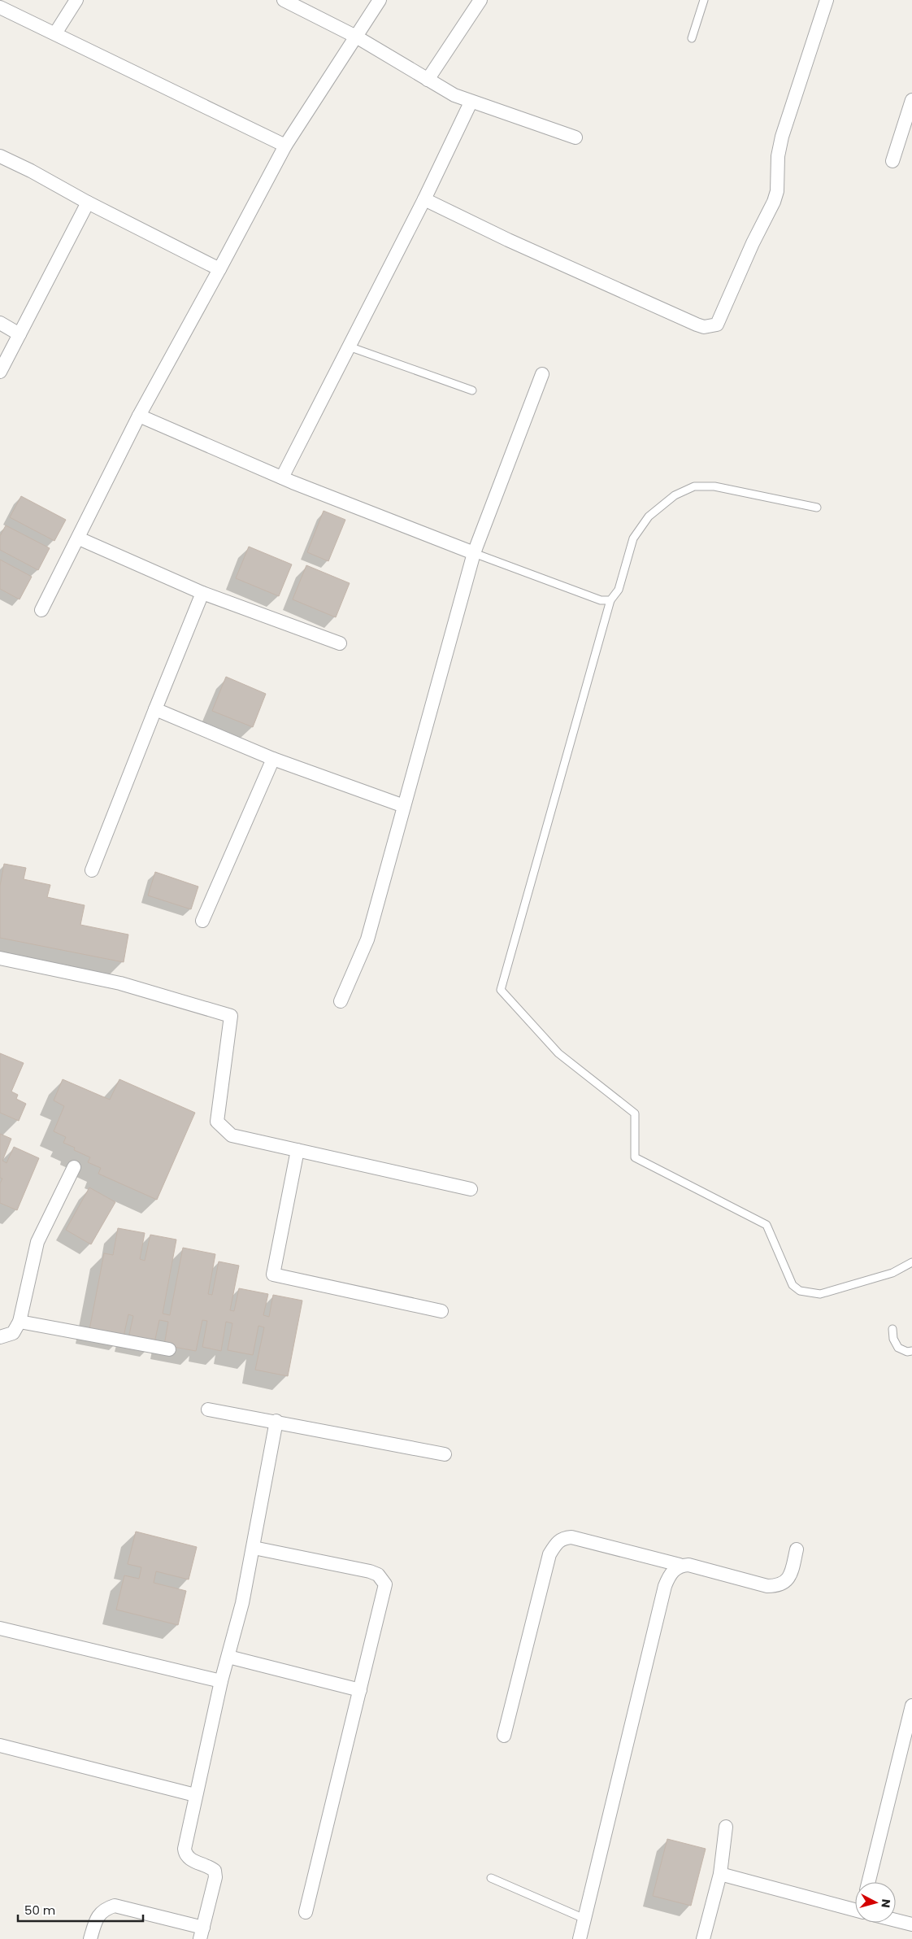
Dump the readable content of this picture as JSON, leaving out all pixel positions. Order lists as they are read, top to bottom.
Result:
{
  "scale_bar": "50 m",
  "north": "right"
}
